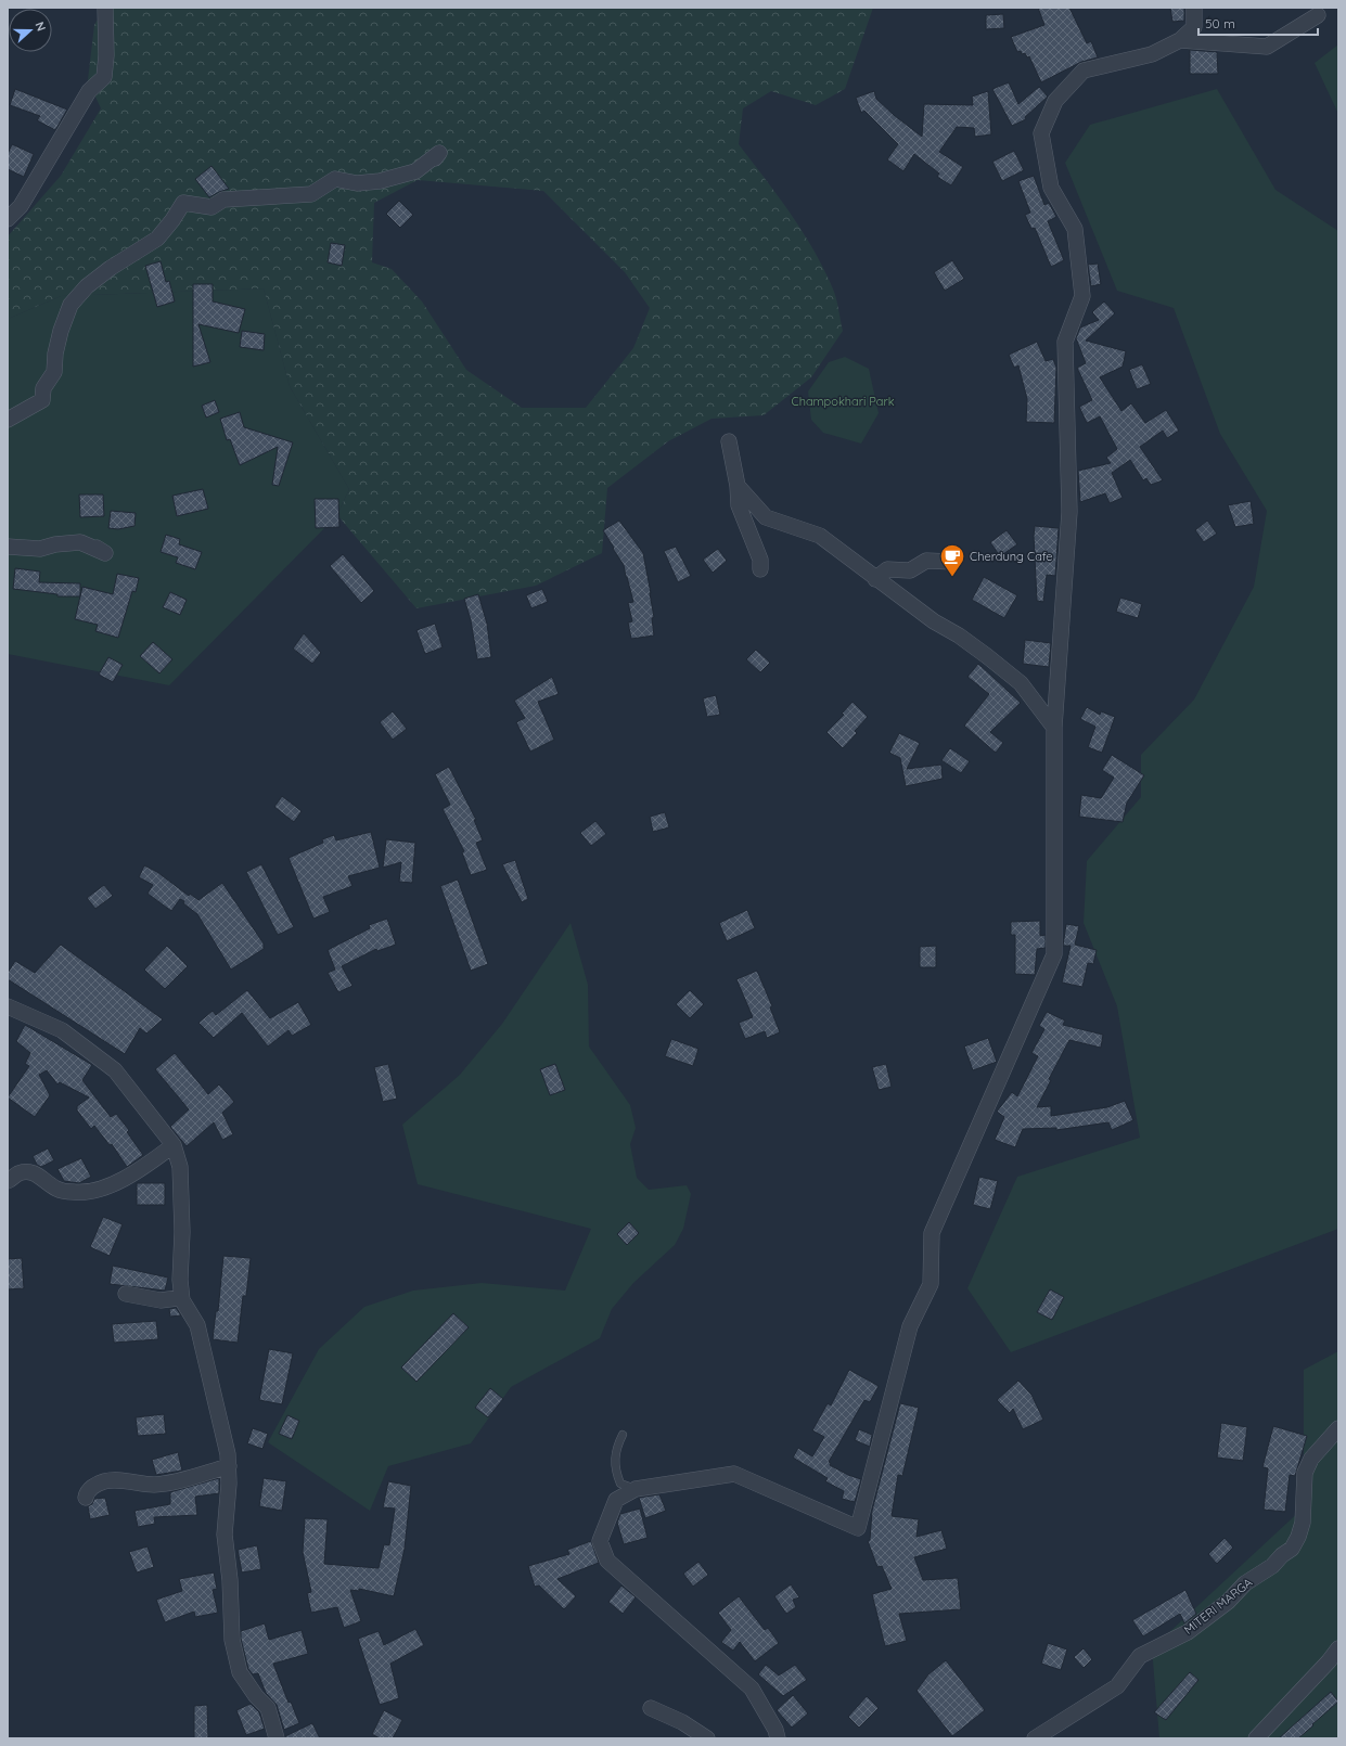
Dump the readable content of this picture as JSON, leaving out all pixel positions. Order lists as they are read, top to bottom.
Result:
{
  "streets": {
    "street": ["MITERI MARGA"]
  },
  "parks": ["Champokhari Park"],
  "places": {
    "cafe": ["Cherdung Cafe"]
  },
  "scale_bar": "50 m",
  "north": "right"
}
